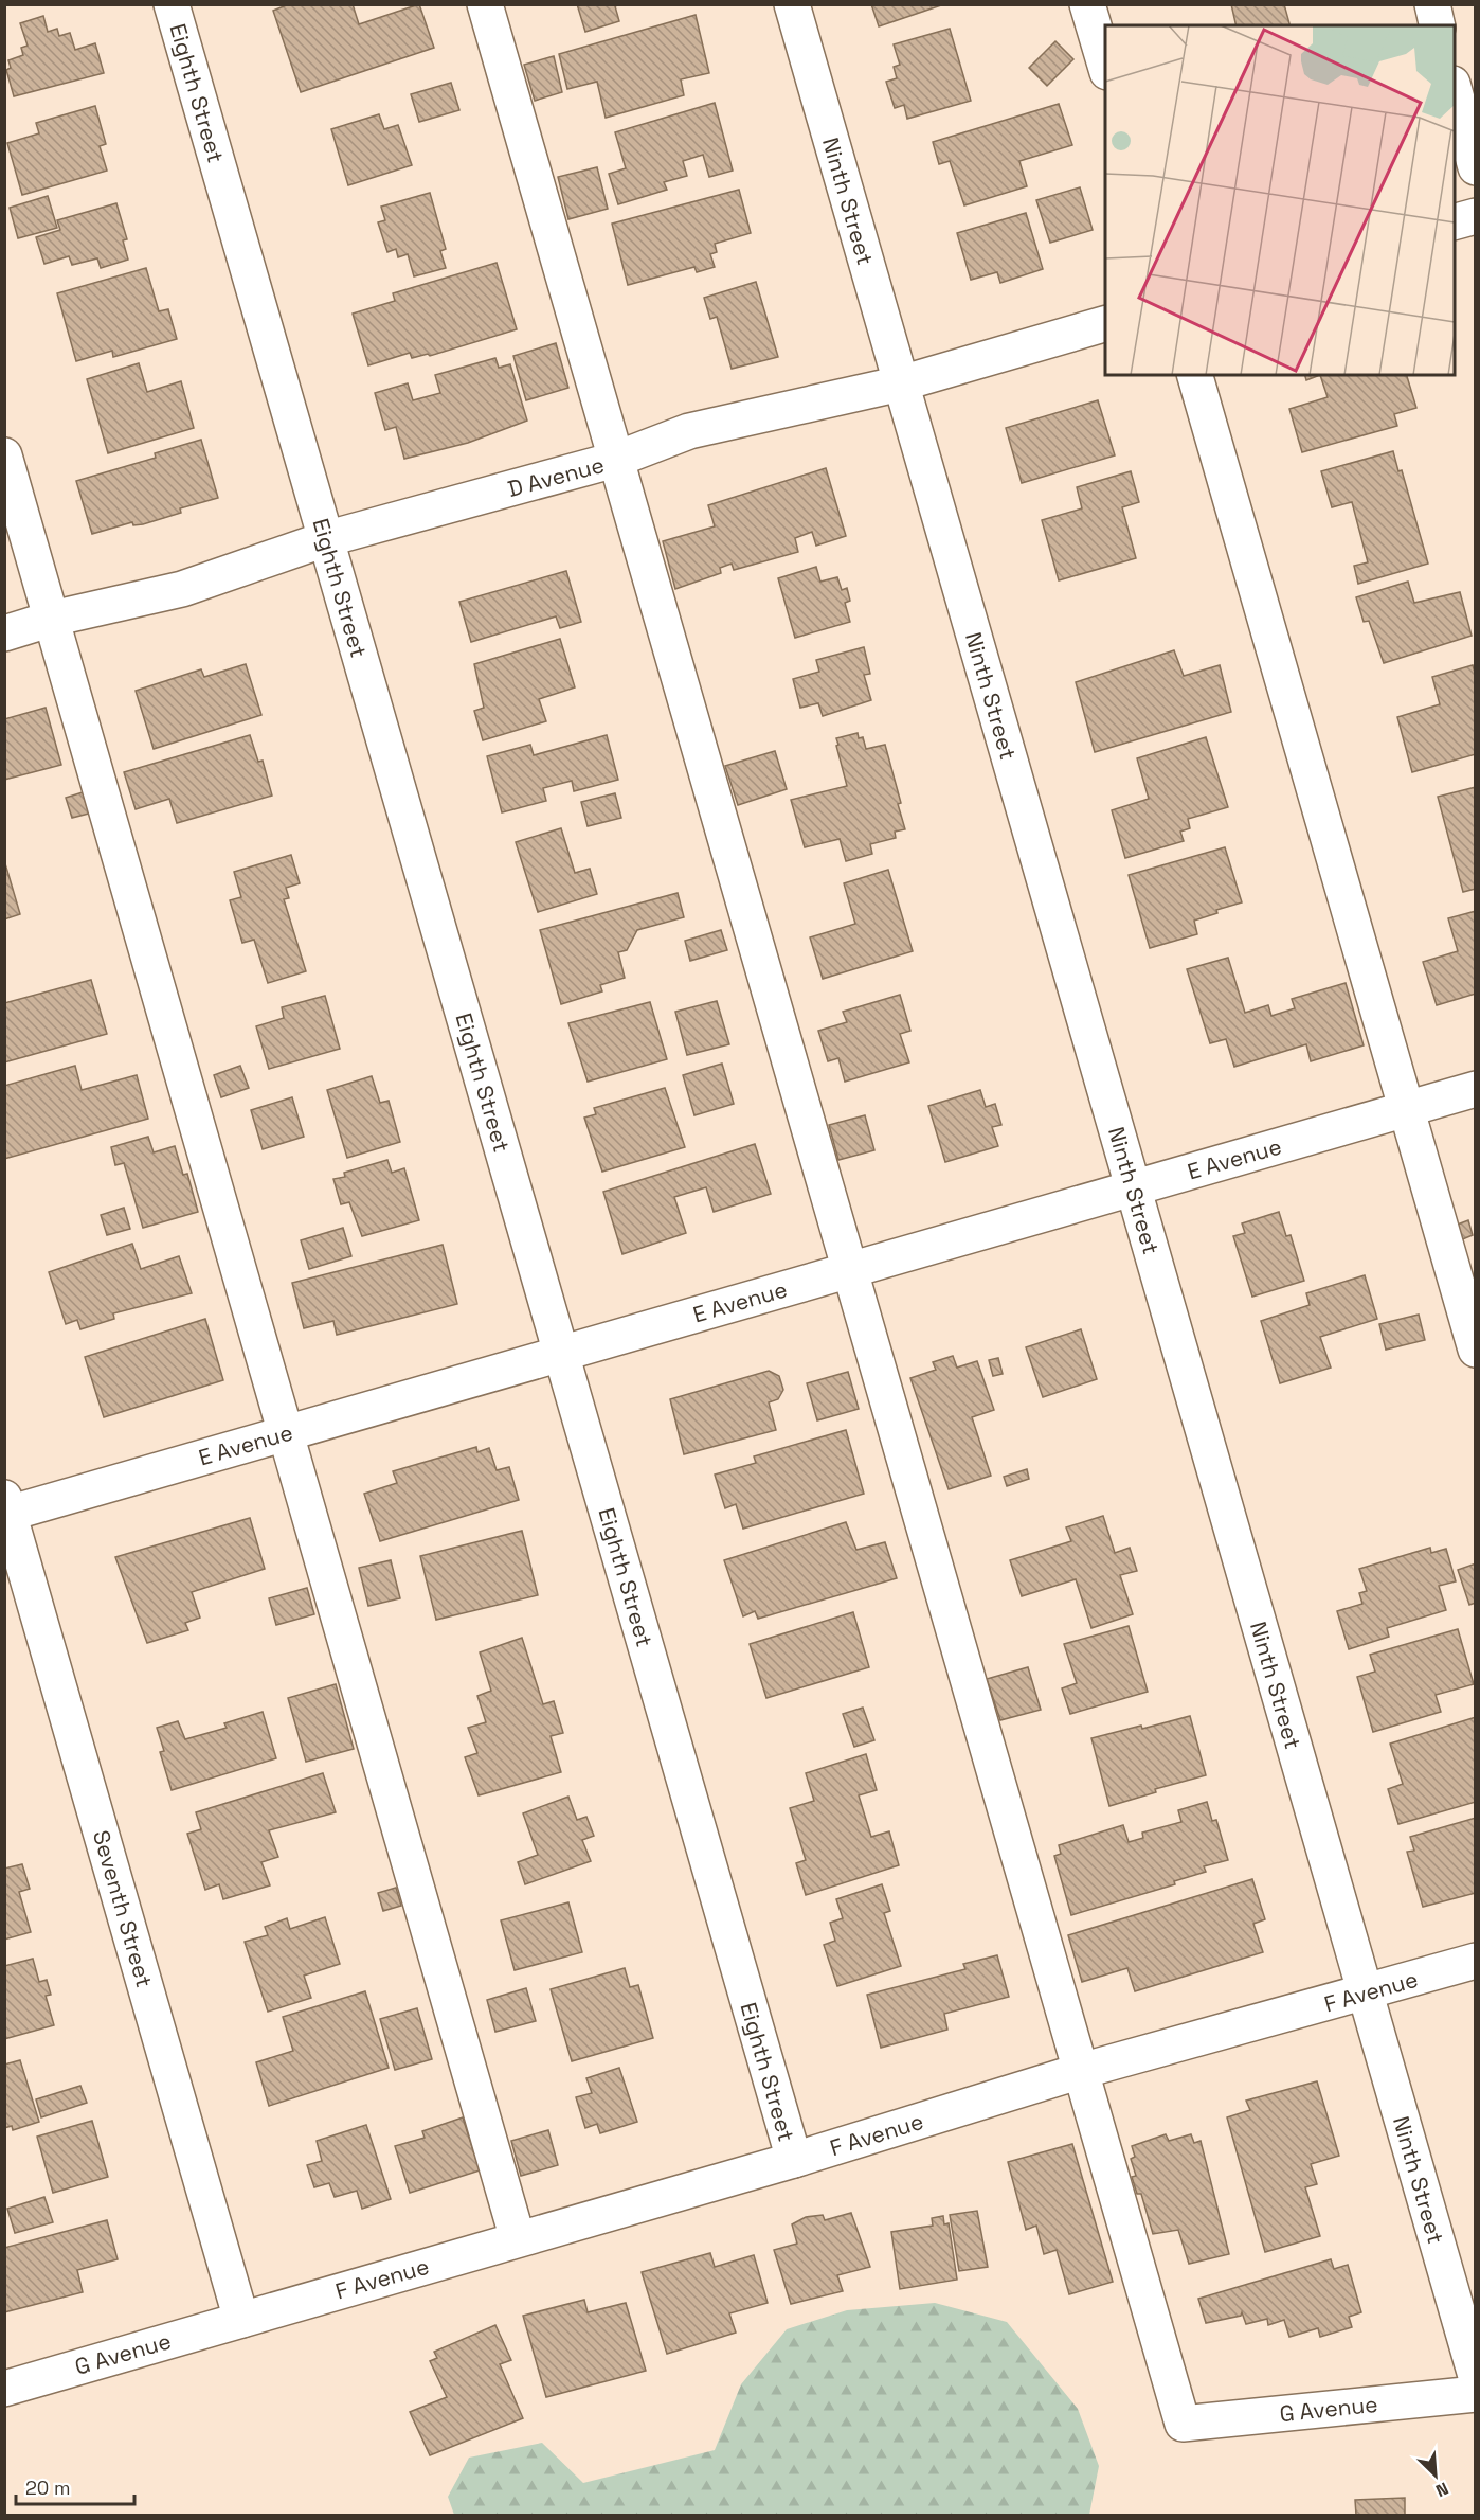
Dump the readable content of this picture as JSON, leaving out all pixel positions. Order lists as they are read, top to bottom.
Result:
{
  "streets": {
    "street": [
      "Eighth Street",
      "Ninth Street",
      "D Avenue",
      "E Avenue",
      "Seventh Street",
      "F Avenue",
      "G Avenue"
    ]
  },
  "crossings": [
    ["Eighth Street", "D Avenue"],
    ["Eighth Street", "E Avenue"],
    ["Eighth Street", "F Avenue"],
    ["Ninth Street", "D Avenue"],
    ["Ninth Street", "E Avenue"],
    ["Ninth Street", "F Avenue"],
    ["E Avenue", "Seventh Street"],
    ["Seventh Street", "F Avenue"],
    ["Seventh Street", "G Avenue"],
    ["F Avenue", "G Avenue"]
  ],
  "scale_bar": "20 m",
  "north": "bottom right"
}
